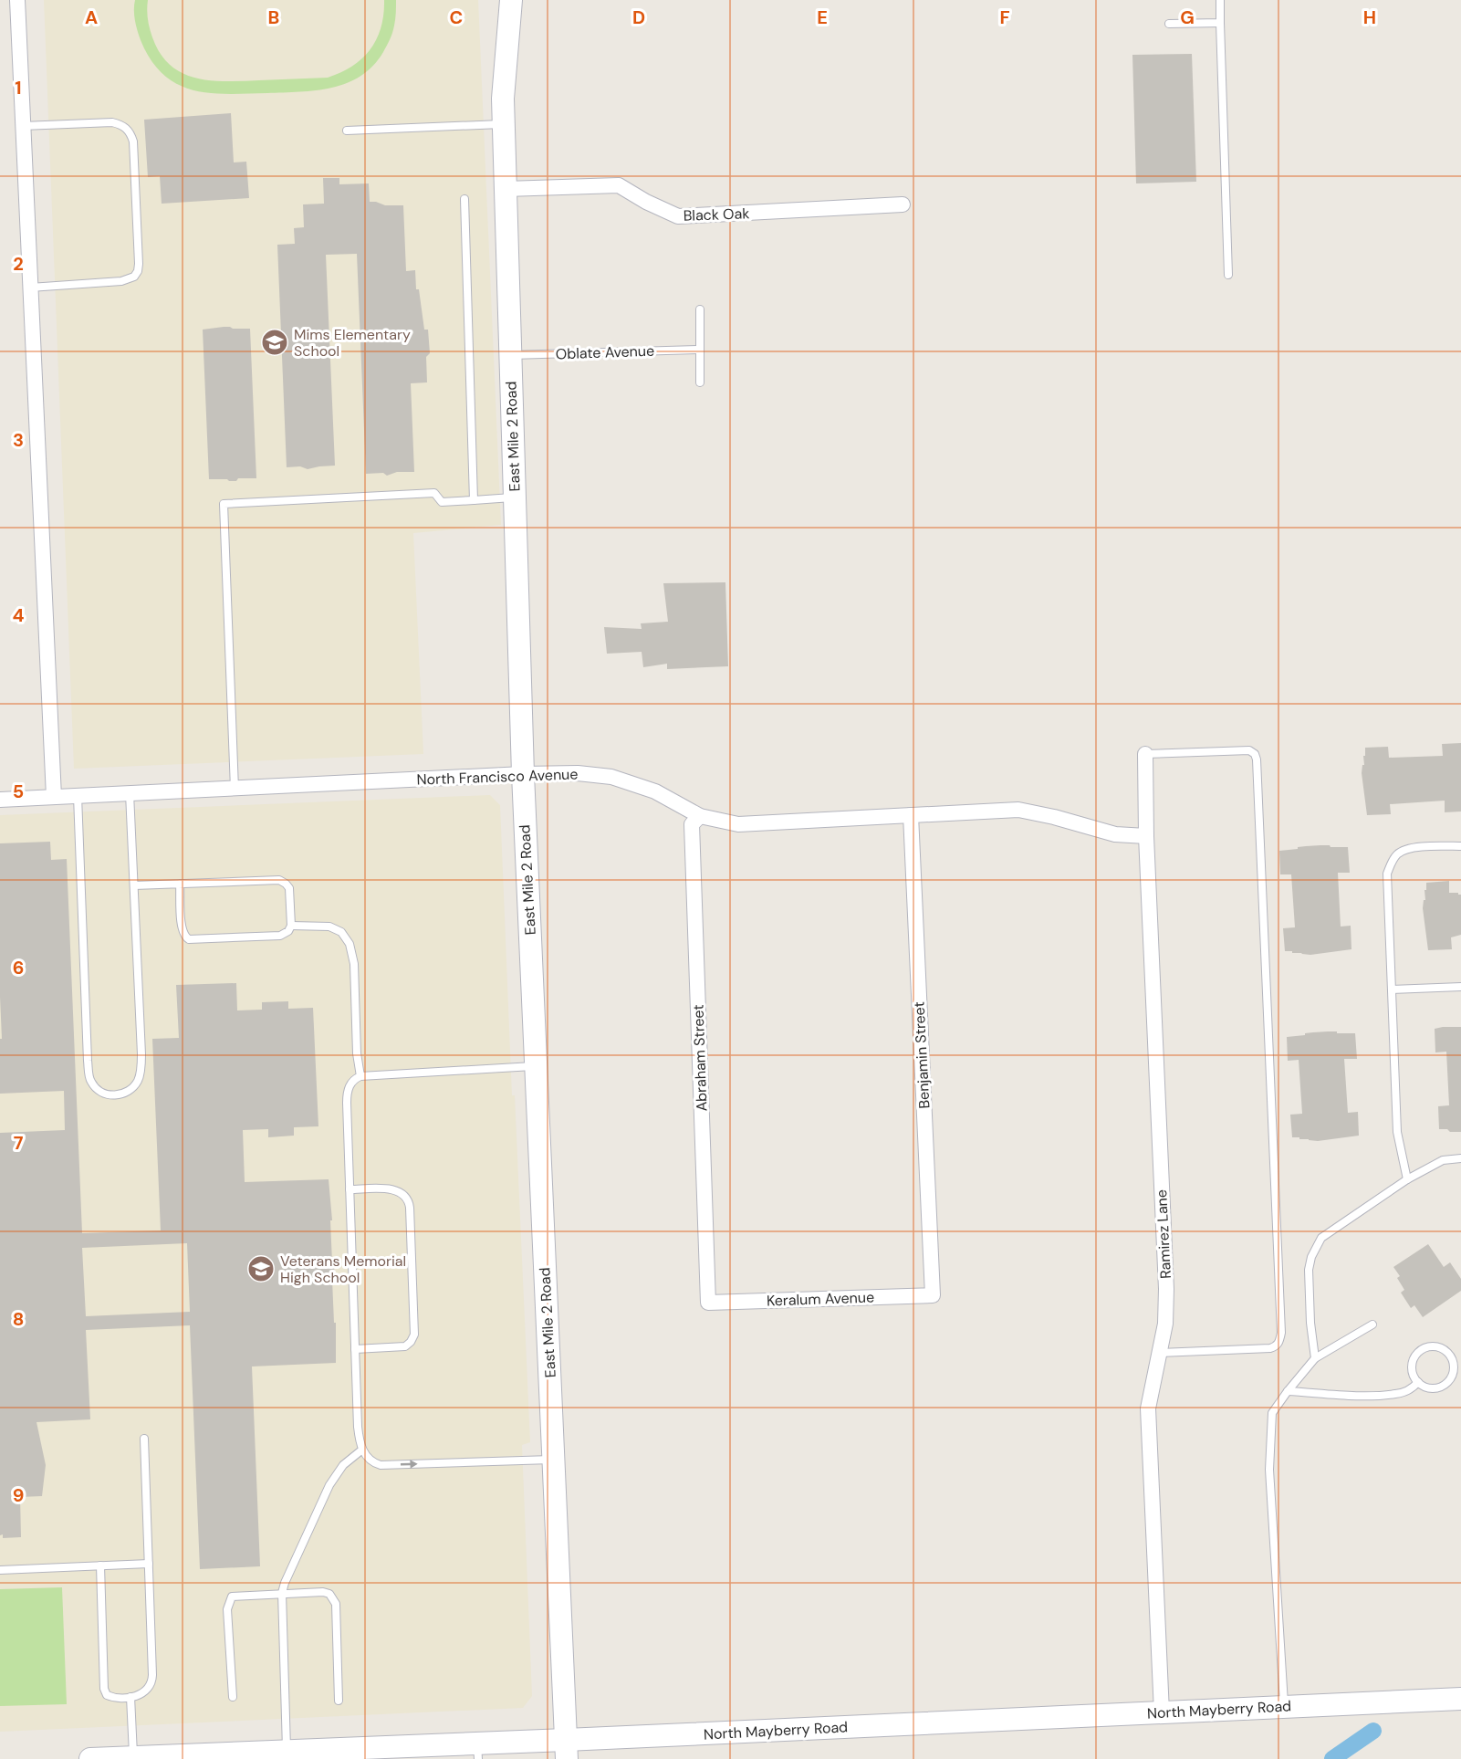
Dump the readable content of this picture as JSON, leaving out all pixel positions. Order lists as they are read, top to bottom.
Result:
{
  "streets": {
    "main road": ["East Mile 2 Road", "North Mayberry Road"],
    "street": [
      "Black Oak",
      "North Francisco Avenue",
      "Benjamin Street",
      "Abraham Street",
      "Ramirez Lane",
      "Keralum Avenue"
    ],
    "lane": ["Oblate Avenue"]
  },
  "crossings": [
    ["Black Oak", "East Mile 2 Road"],
    ["Oblate Avenue", "East Mile 2 Road"],
    ["East Mile 2 Road", "North Francisco Avenue"],
    ["East Mile 2 Road", "North Mayberry Road"],
    ["North Francisco Avenue", "Benjamin Street"],
    ["North Francisco Avenue", "Abraham Street"],
    ["North Francisco Avenue", "Ramirez Lane"],
    ["Benjamin Street", "Keralum Avenue"],
    ["Abraham Street", "Keralum Avenue"],
    ["Ramirez Lane", "North Mayberry Road"]
  ],
  "places": {
    "school or university": ["Mims Elementary School", "Veterans Memorial High School"]
  },
  "grid": {
    "columns": [
      "A",
      "B",
      "C",
      "D",
      "E",
      "F",
      "G",
      "H"
    ],
    "rows": [
      "1",
      "2",
      "3",
      "4",
      "5",
      "6",
      "7",
      "8",
      "9"
    ]
  }
}
